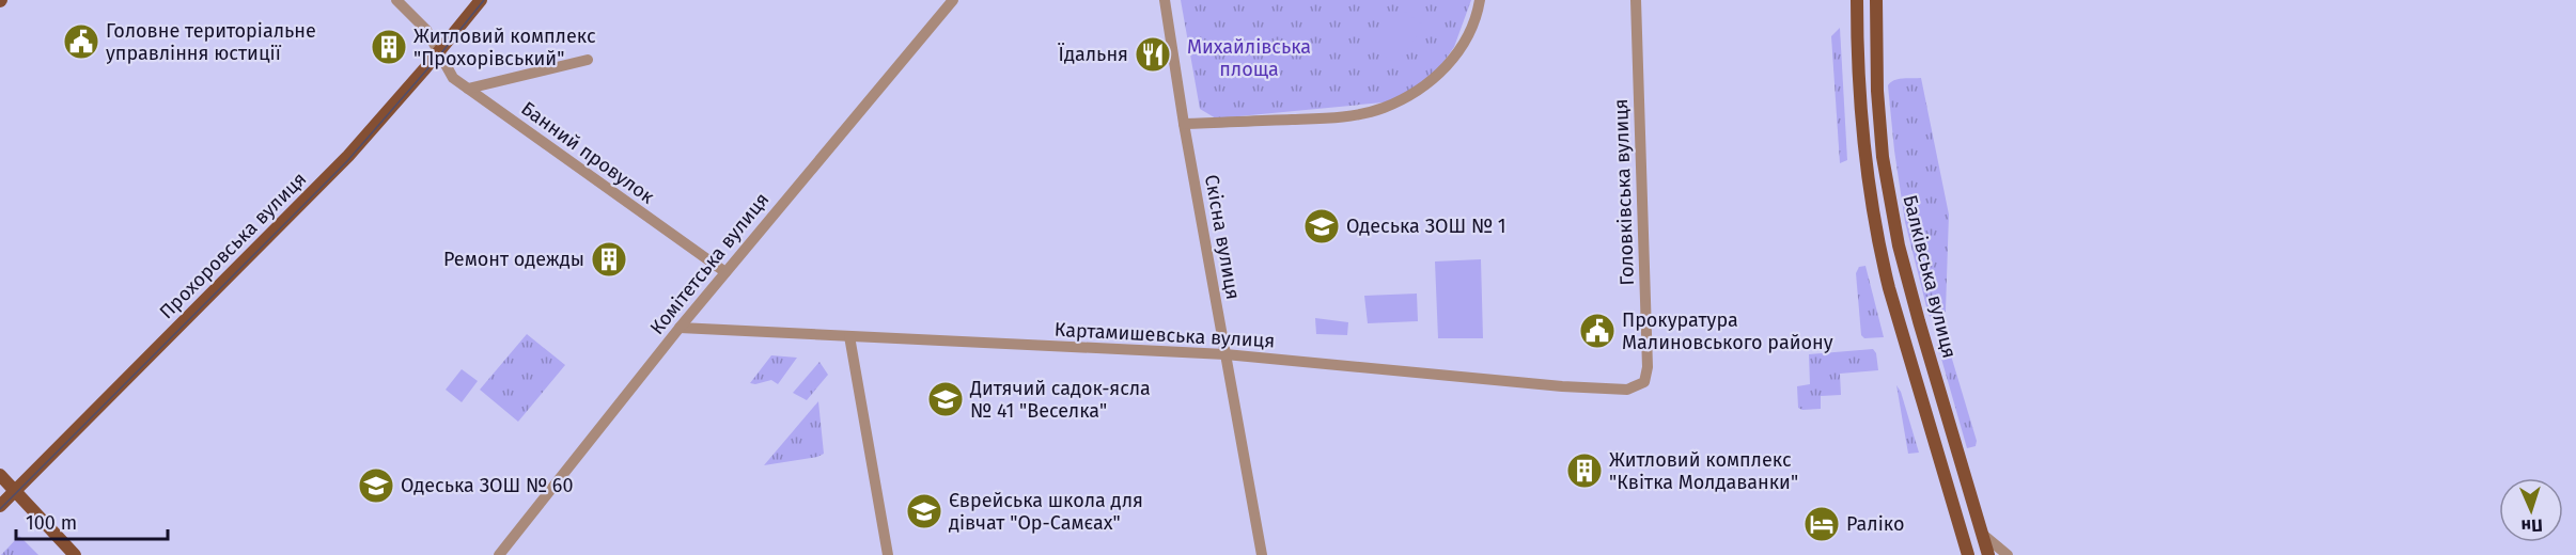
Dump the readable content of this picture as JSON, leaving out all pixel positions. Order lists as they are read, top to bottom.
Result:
{
  "streets": {
    "main road": ["Прохоровська вулиця", "Балківська вулиця"],
    "street": [
      "Банний провулок",
      "Головківська вулиця",
      "Cкісна вулиця",
      "Комітетська вулиця",
      "Картамишевська вулиця"
    ]
  },
  "crossings": [
    ["Банний провулок", "Прохоровська вулиця"],
    ["Банний провулок", "Комітетська вулиця"],
    ["Головківська вулиця", "Картамишевська вулиця"],
    ["Cкісна вулиця", "Картамишевська вулиця"],
    ["Комітетська вулиця", "Картамишевська вулиця"]
  ],
  "parks": ["Михайлівська площа"],
  "places": {
    "public building": ["Головне територіальне управління юстиції", "Прокуратура Малиновського району"],
    "building": ["Житловий комплекс \"Прохорівський\"", "Ремонт одежды", "Житловий комплекс \"Квітка Молдаванки\""],
    "restaurant": ["Їдальня"],
    "school or university": [
      "Одеська ЗОШ № 1",
      "Дитячий садок-ясла № 41 \"Веселка\"",
      "Одеська ЗОШ № 60",
      "Єврейська школа для дівчат \"Ор-Самєах\""
    ],
    "hotel": ["Раліко"]
  },
  "scale_bar": "100 m",
  "north": "bottom"
}
